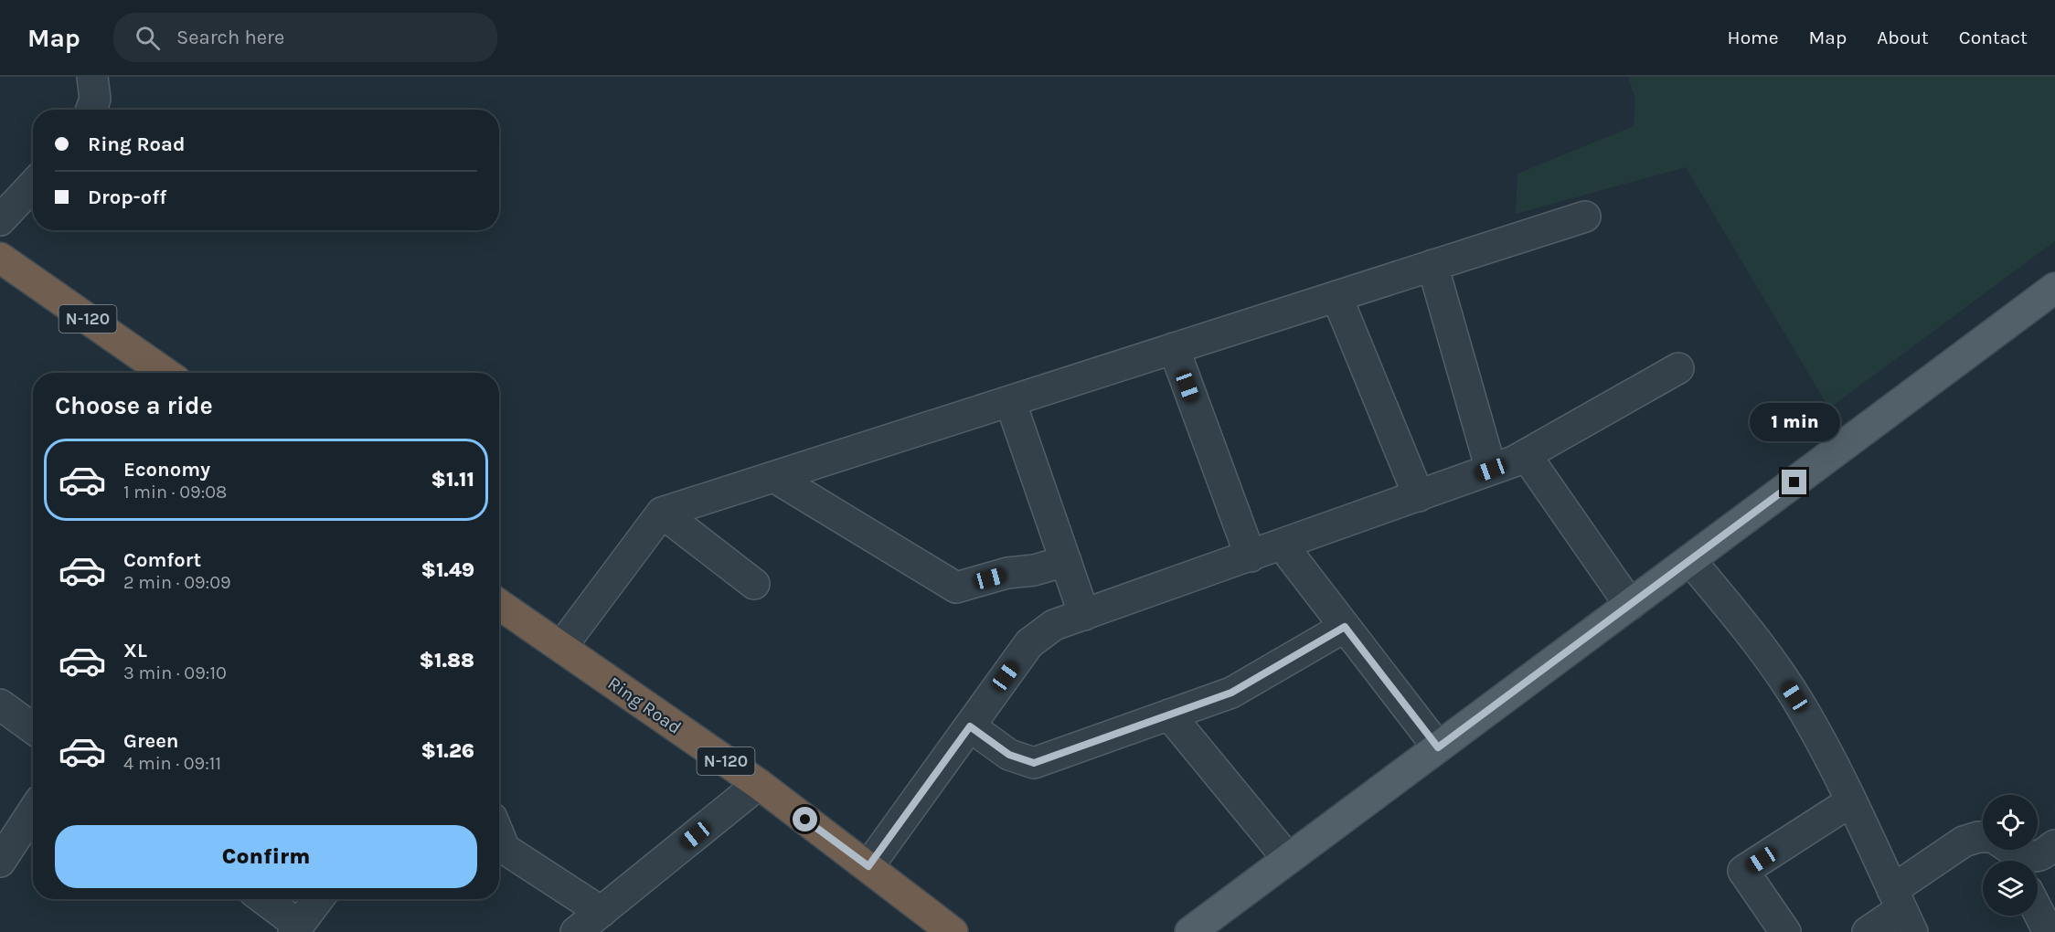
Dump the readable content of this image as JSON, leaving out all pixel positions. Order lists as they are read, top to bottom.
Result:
{
  "streets": {
    "highway": ["N-120", "Ring Road"]
  },
  "page": {
    "header": "Map",
    "search": "Search here",
    "nav": [
      "Home",
      "Map",
      "About",
      "Contact"
    ],
    "banner": ["Ring Road", "Drop-off"],
    "heading": "Choose a ride",
    "bubble": "1 min",
    "list": [
      {
        "name": "Economy",
        "note": "1 min · 09:08",
        "value": "$1.11"
      },
      {
        "name": "Comfort",
        "note": "2 min · 09:09",
        "value": "$1.49"
      },
      {
        "name": "XL",
        "note": "3 min · 09:10",
        "value": "$1.88"
      },
      {
        "name": "Green",
        "note": "4 min · 09:11",
        "value": "$1.26"
      }
    ],
    "buttons": "Confirm"
  }
}
